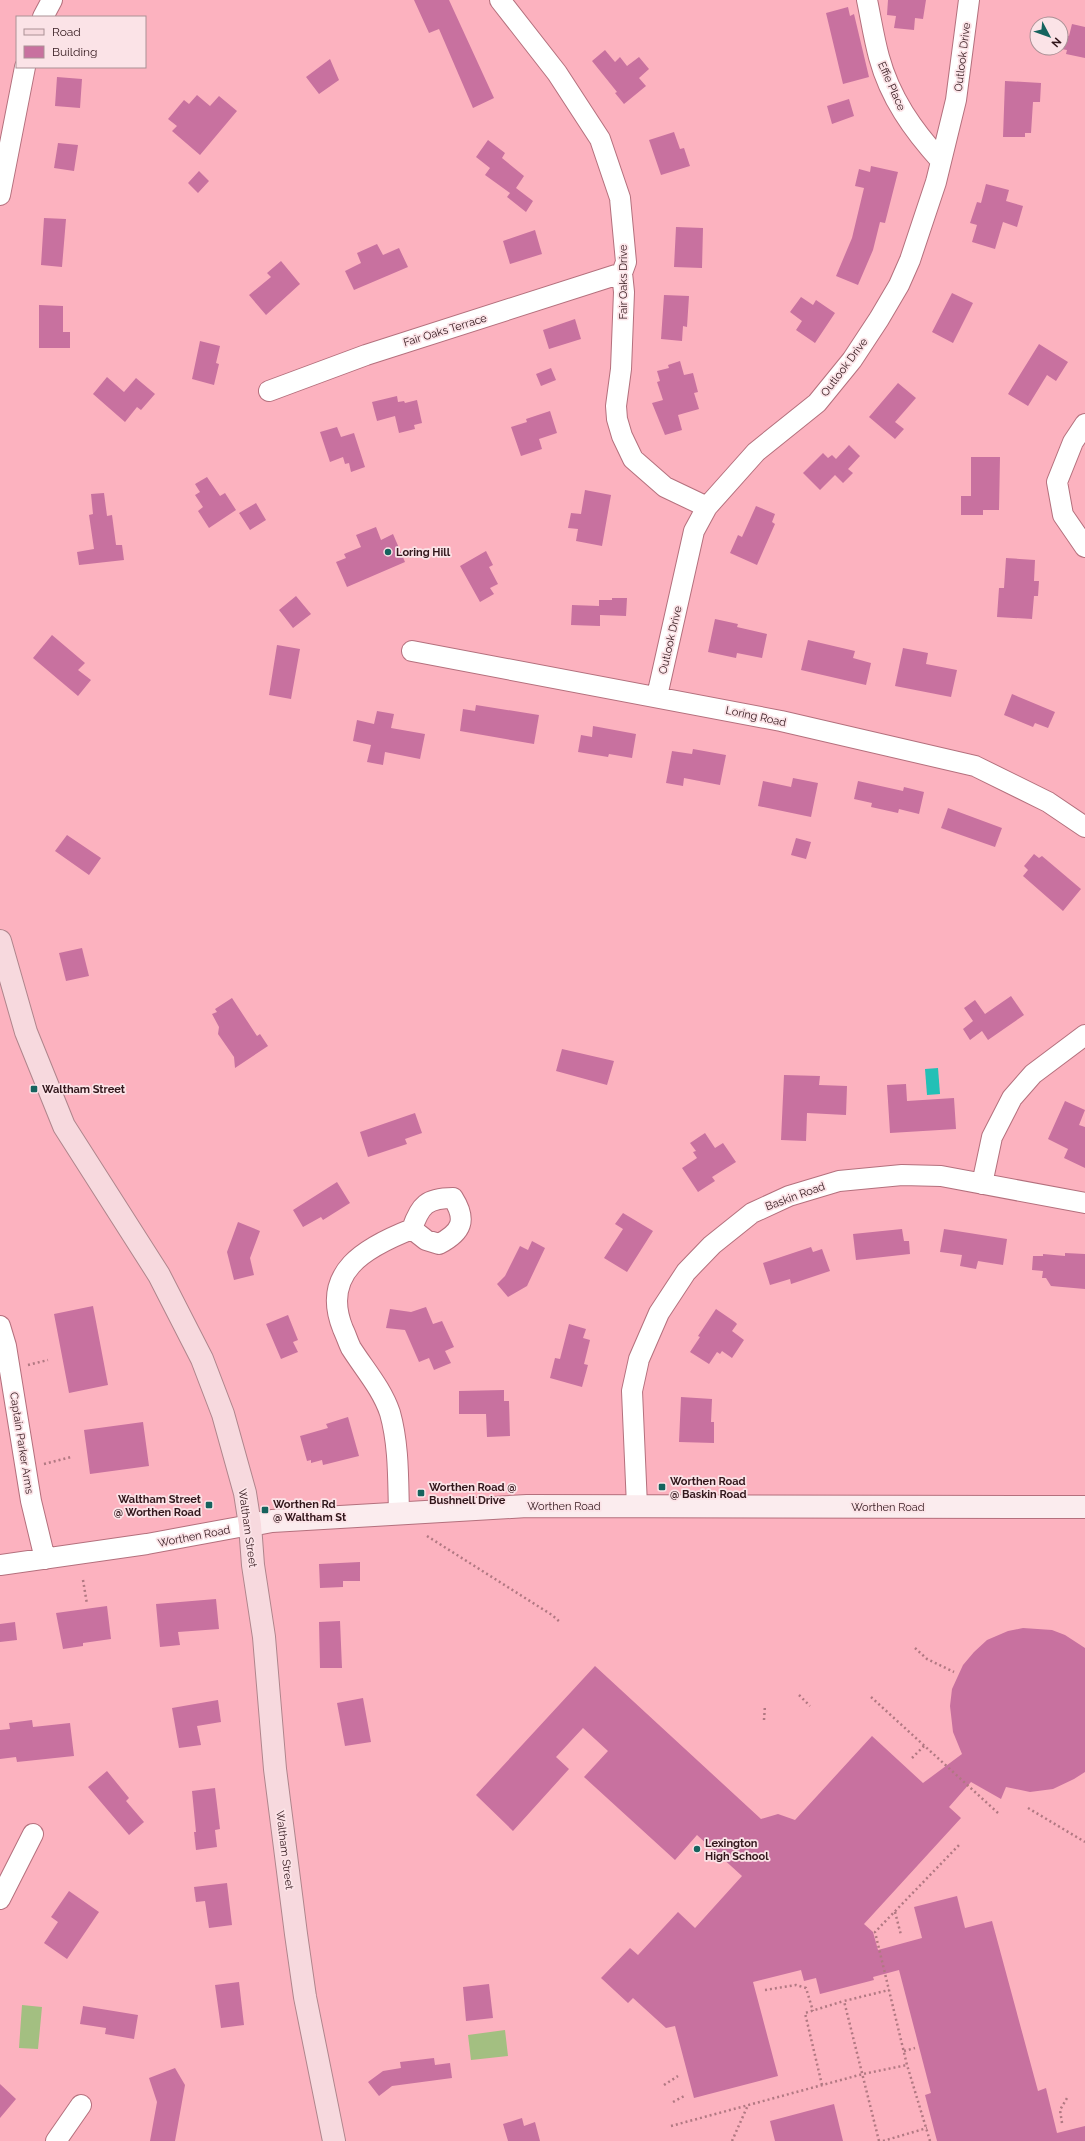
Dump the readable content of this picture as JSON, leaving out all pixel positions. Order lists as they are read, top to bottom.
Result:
{
  "streets": {
    "main road": ["Worthen Road", "Waltham Street"],
    "street": [
      "Outlook Drive",
      "Effie Place",
      "Fair Oaks Drive",
      "Fair Oaks Terrace",
      "Loring Road",
      "Baskin Road",
      "Captain Parker Arms"
    ]
  },
  "crossings": [
    ["Outlook Drive", "Effie Place"],
    ["Outlook Drive", "Fair Oaks Drive"],
    ["Outlook Drive", "Loring Road"],
    ["Fair Oaks Drive", "Fair Oaks Terrace"],
    ["Baskin Road", "Worthen Road"],
    ["Captain Parker Arms", "Worthen Road"],
    ["Worthen Road", "Waltham Street"]
  ],
  "places": {
    "other": ["Loring Hill", "Lexington High School"],
    "transit": [
      "Waltham Street",
      "Worthen Road @ Baskin Road",
      "Worthen Road @ Bushnell Drive",
      "Waltham Street @ Worthen Road",
      "Worthen Rd @ Waltham St"
    ]
  },
  "legend": ["Road", "Building"],
  "north": "bottom right"
}
